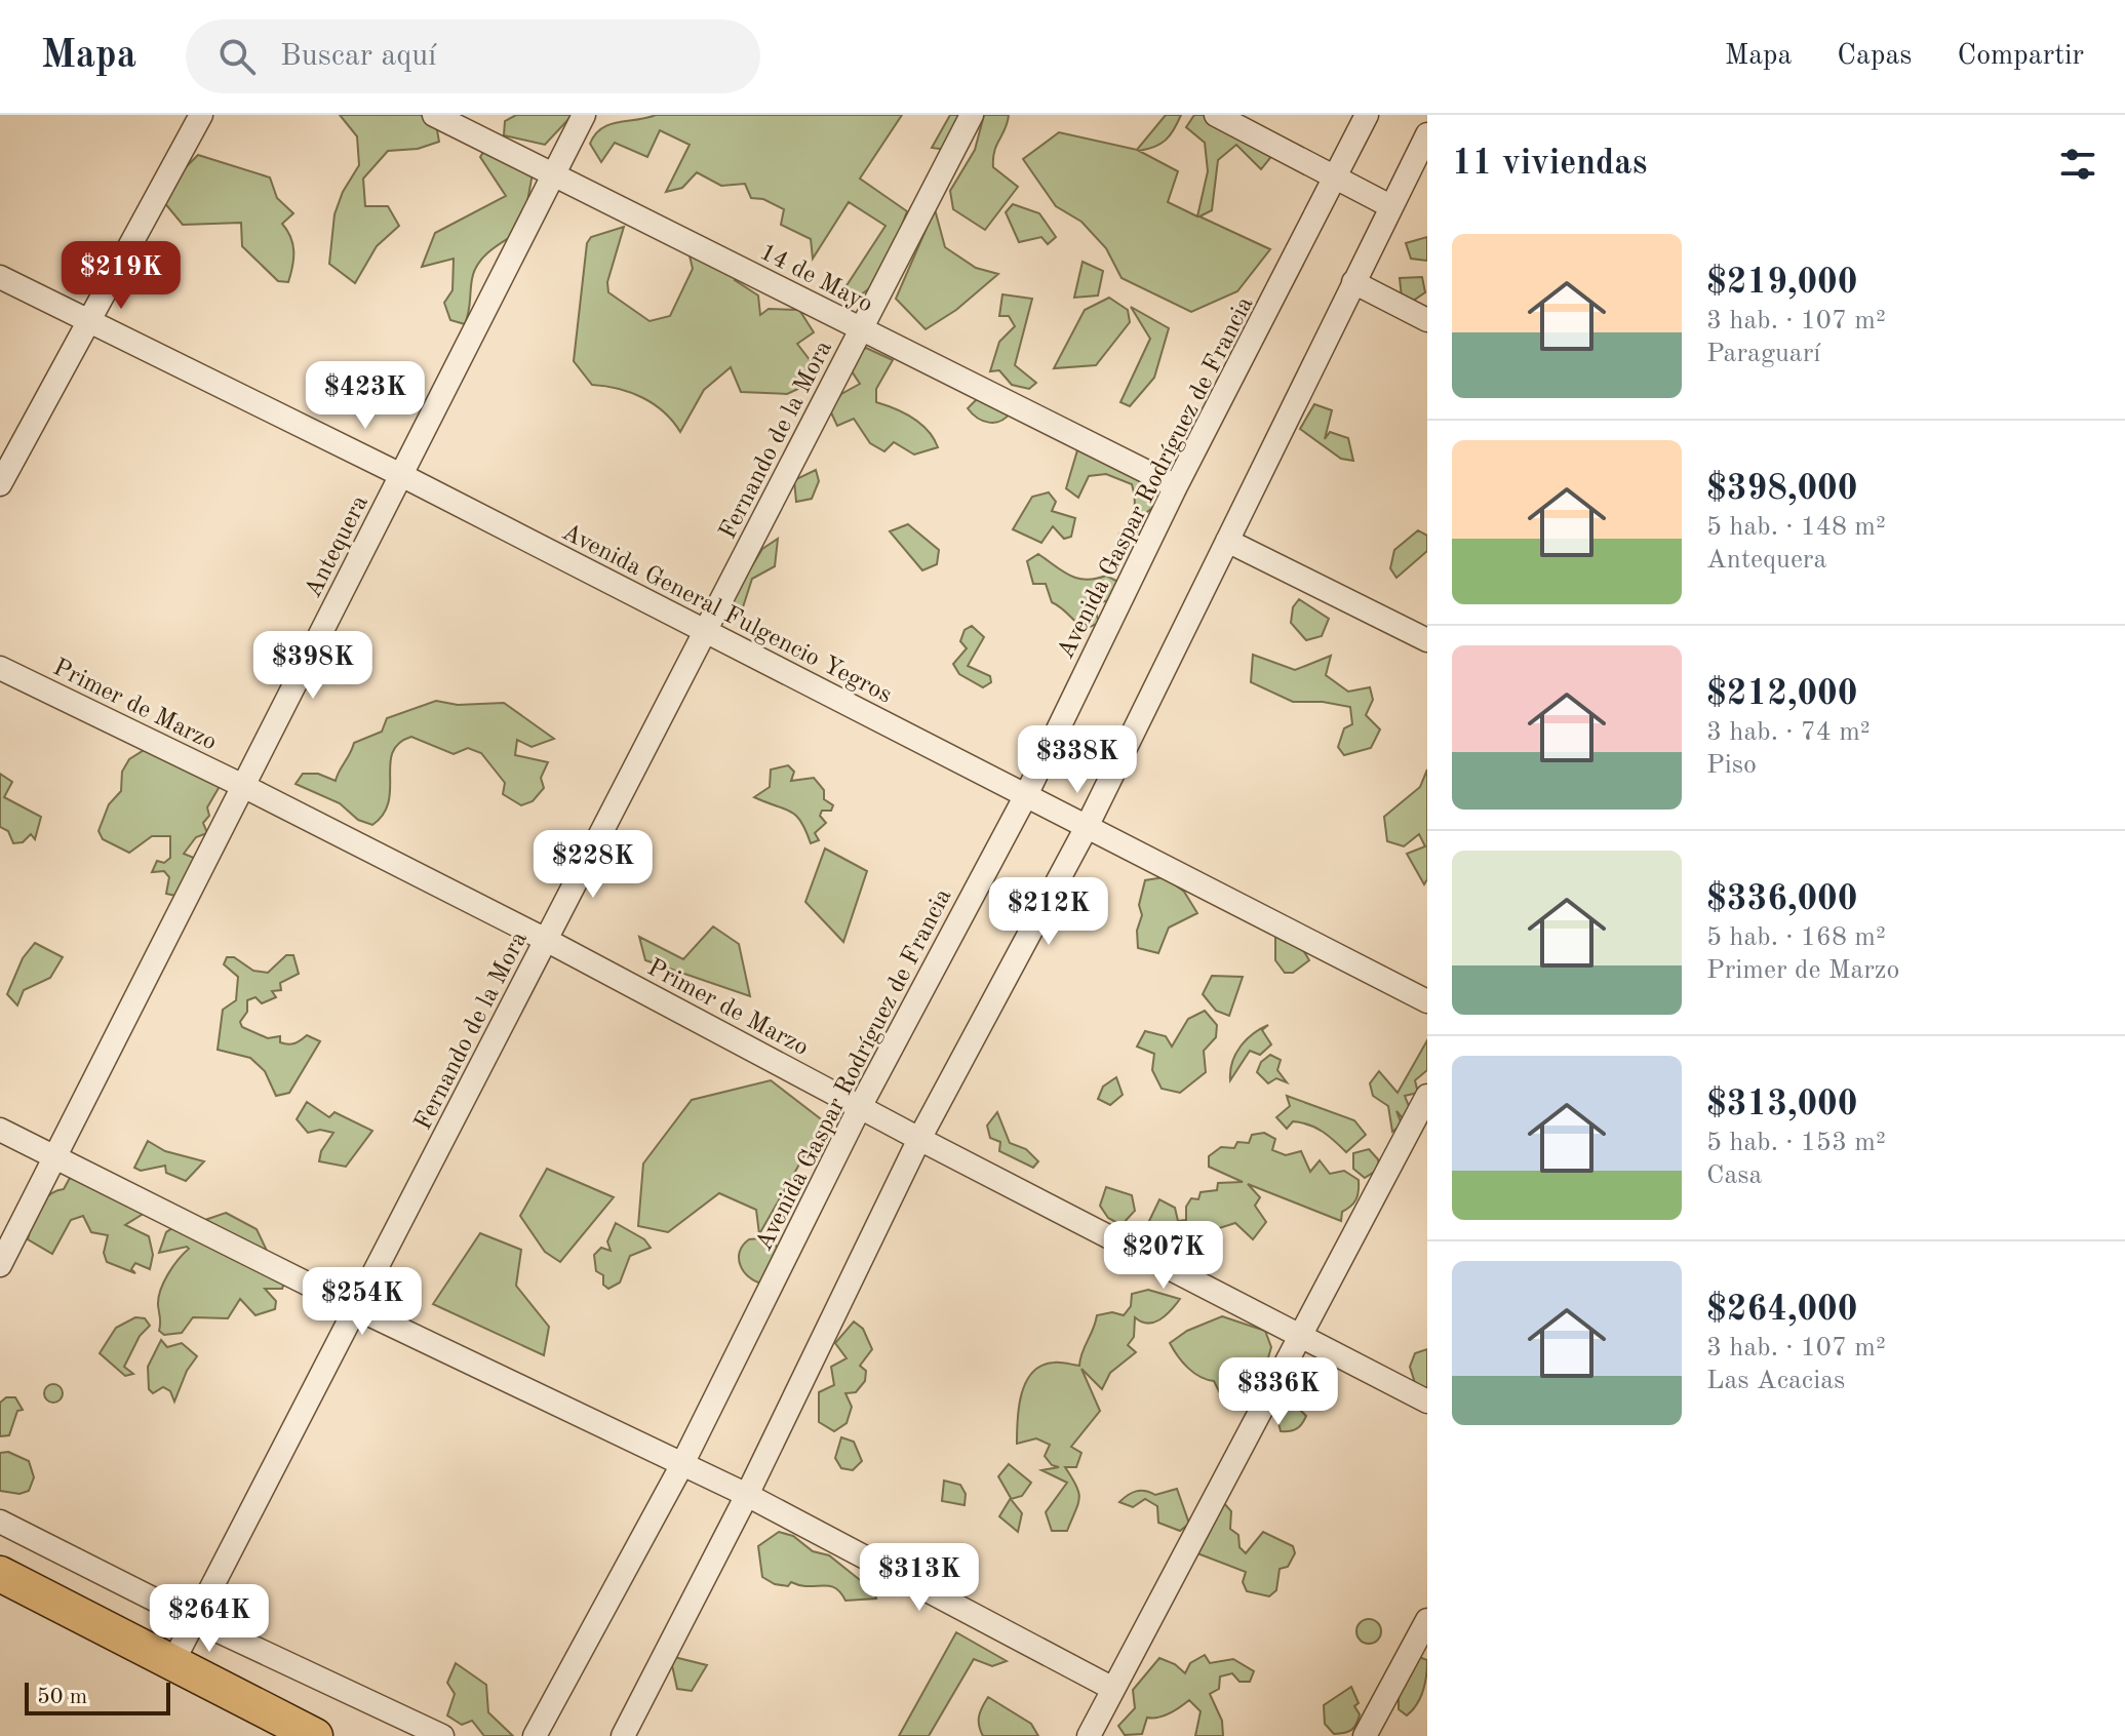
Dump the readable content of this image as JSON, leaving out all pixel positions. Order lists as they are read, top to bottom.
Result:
{
  "streets": {
    "street": [
      "14 de Mayo",
      "Fernando de la Mora",
      "Avenida Gaspar Rodríguez de Francia",
      "Antequera",
      "Avenida General Fulgencio Yegros",
      "Primer de Marzo"
    ]
  },
  "crossings": [
    ["14 de Mayo", "Fernando de la Mora"],
    ["14 de Mayo", "Avenida Gaspar Rodríguez de Francia"],
    ["14 de Mayo", "Antequera"],
    ["Fernando de la Mora", "Avenida General Fulgencio Yegros"],
    ["Fernando de la Mora", "Primer de Marzo"],
    ["Avenida Gaspar Rodríguez de Francia", "Avenida General Fulgencio Yegros"],
    ["Avenida Gaspar Rodríguez de Francia", "Primer de Marzo"],
    ["Antequera", "Avenida General Fulgencio Yegros"],
    ["Antequera", "Primer de Marzo"]
  ],
  "scale_bar": "50 m",
  "page": {
    "header": "Mapa",
    "search": "Buscar aquí",
    "nav": ["Mapa", "Capas", "Compartir"],
    "heading": "11 viviendas",
    "list": [
      {
        "name": "$219,000",
        "note": "3 hab. · 107 m² · Paraguarí"
      },
      {
        "name": "$398,000",
        "note": "5 hab. · 148 m² · Antequera"
      },
      {
        "name": "$212,000",
        "note": "3 hab. · 74 m² · Piso"
      },
      {
        "name": "$336,000",
        "note": "5 hab. · 168 m² · Primer de Marzo"
      },
      {
        "name": "$313,000",
        "note": "5 hab. · 153 m² · Casa"
      },
      {
        "name": "$264,000",
        "note": "3 hab. · 107 m² · Las Acacias"
      }
    ],
    "price": [
      "$219K",
      "$423K",
      "$398K",
      "$338K",
      "$228K",
      "$212K",
      "$207K",
      "$254K",
      "$336K",
      "$313K",
      "$264K"
    ],
    "scale": "50 m"
  }
}
